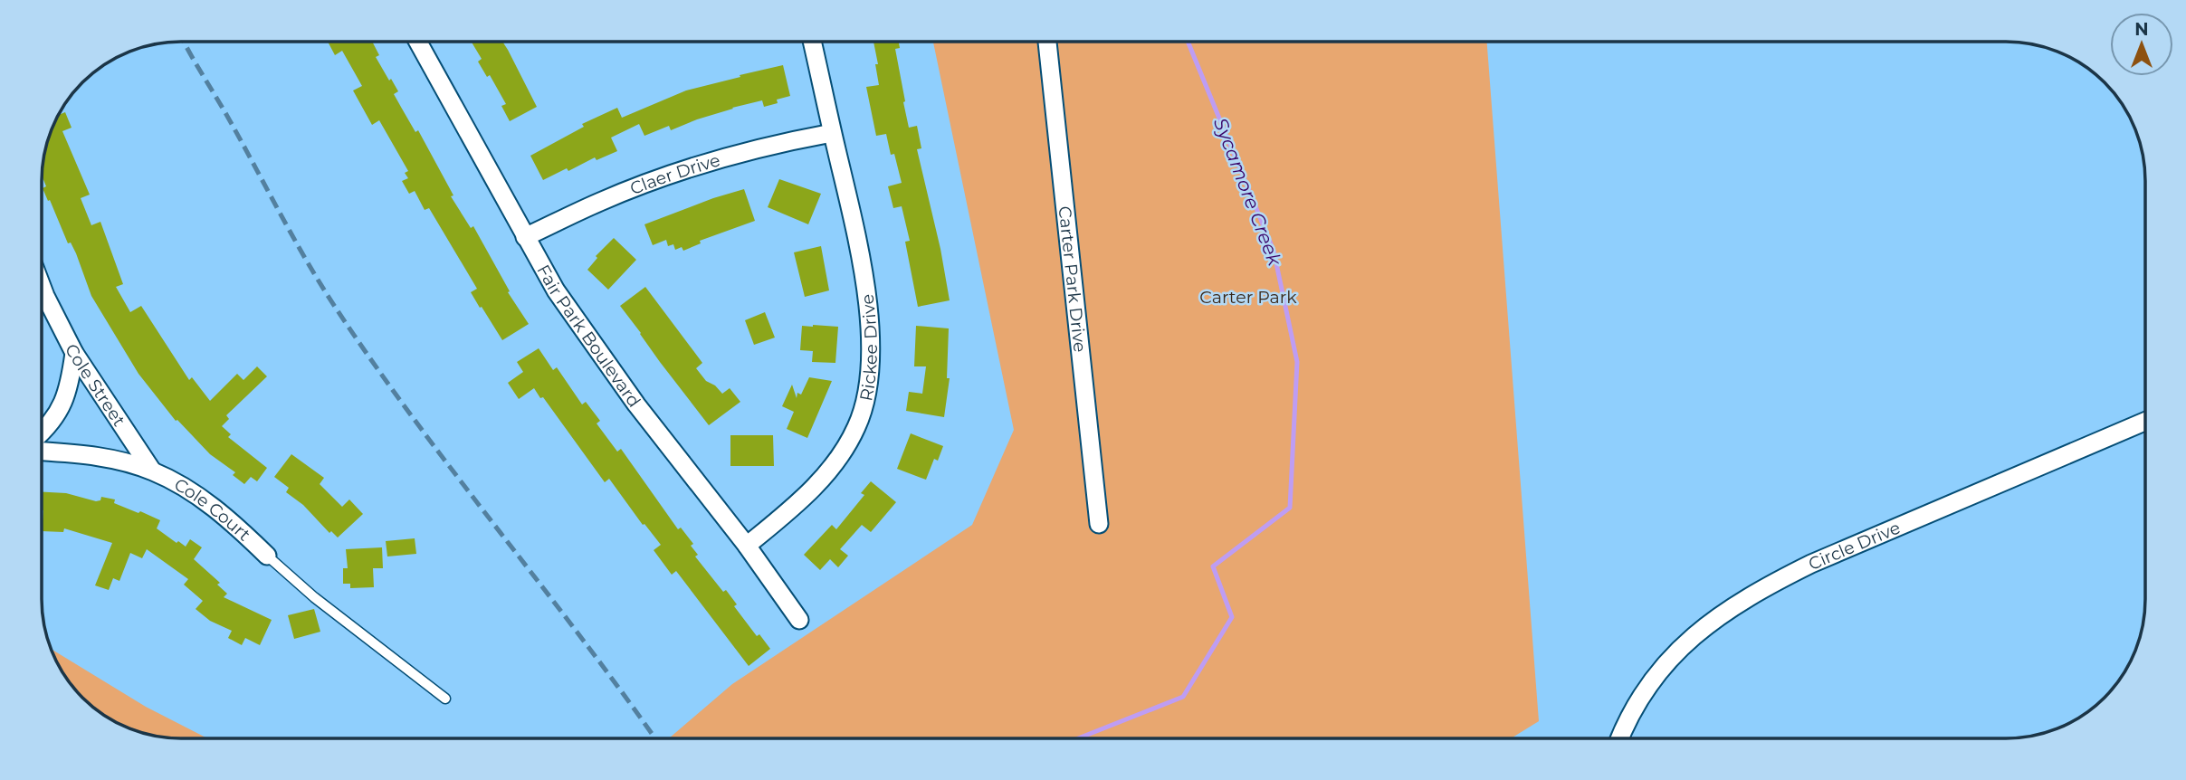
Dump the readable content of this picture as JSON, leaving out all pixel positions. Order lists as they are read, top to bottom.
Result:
{
  "streets": {
    "street": [
      "Claer Drive",
      "Carter Park Drive",
      "Fair Park Boulevard",
      "Rickee Drive",
      "Cole Street",
      "Cole Court",
      "Circle Drive"
    ]
  },
  "crossings": [
    ["Claer Drive", "Fair Park Boulevard"],
    ["Claer Drive", "Rickee Drive"],
    ["Fair Park Boulevard", "Rickee Drive"],
    ["Cole Street", "Cole Court"]
  ],
  "water": ["Sycamore Creek"],
  "parks": ["Carter Park"],
  "north": "top"
}
